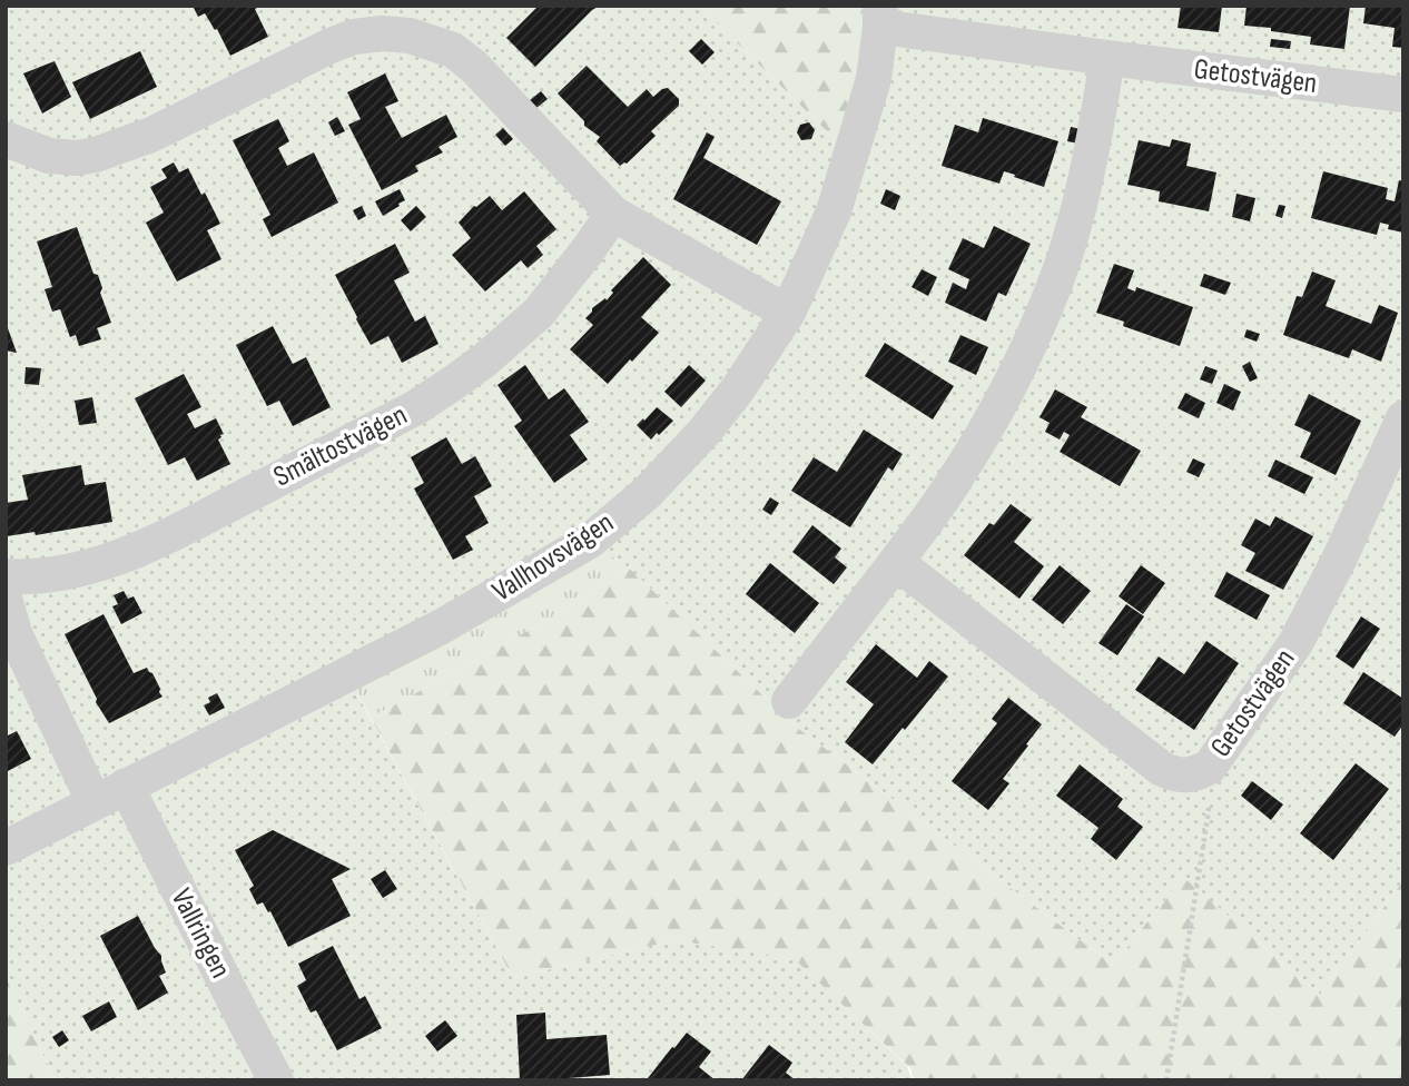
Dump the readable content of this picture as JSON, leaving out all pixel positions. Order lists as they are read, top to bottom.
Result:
{
  "streets": {
    "street": [
      "Getostvägen",
      "Smältostvägen",
      "Vallhovsvägen",
      "Vallringen"
    ]
  },
  "crossings": [
    ["Getostvägen", "Vallhovsvägen"],
    ["Vallhovsvägen", "Vallringen"]
  ]
}
